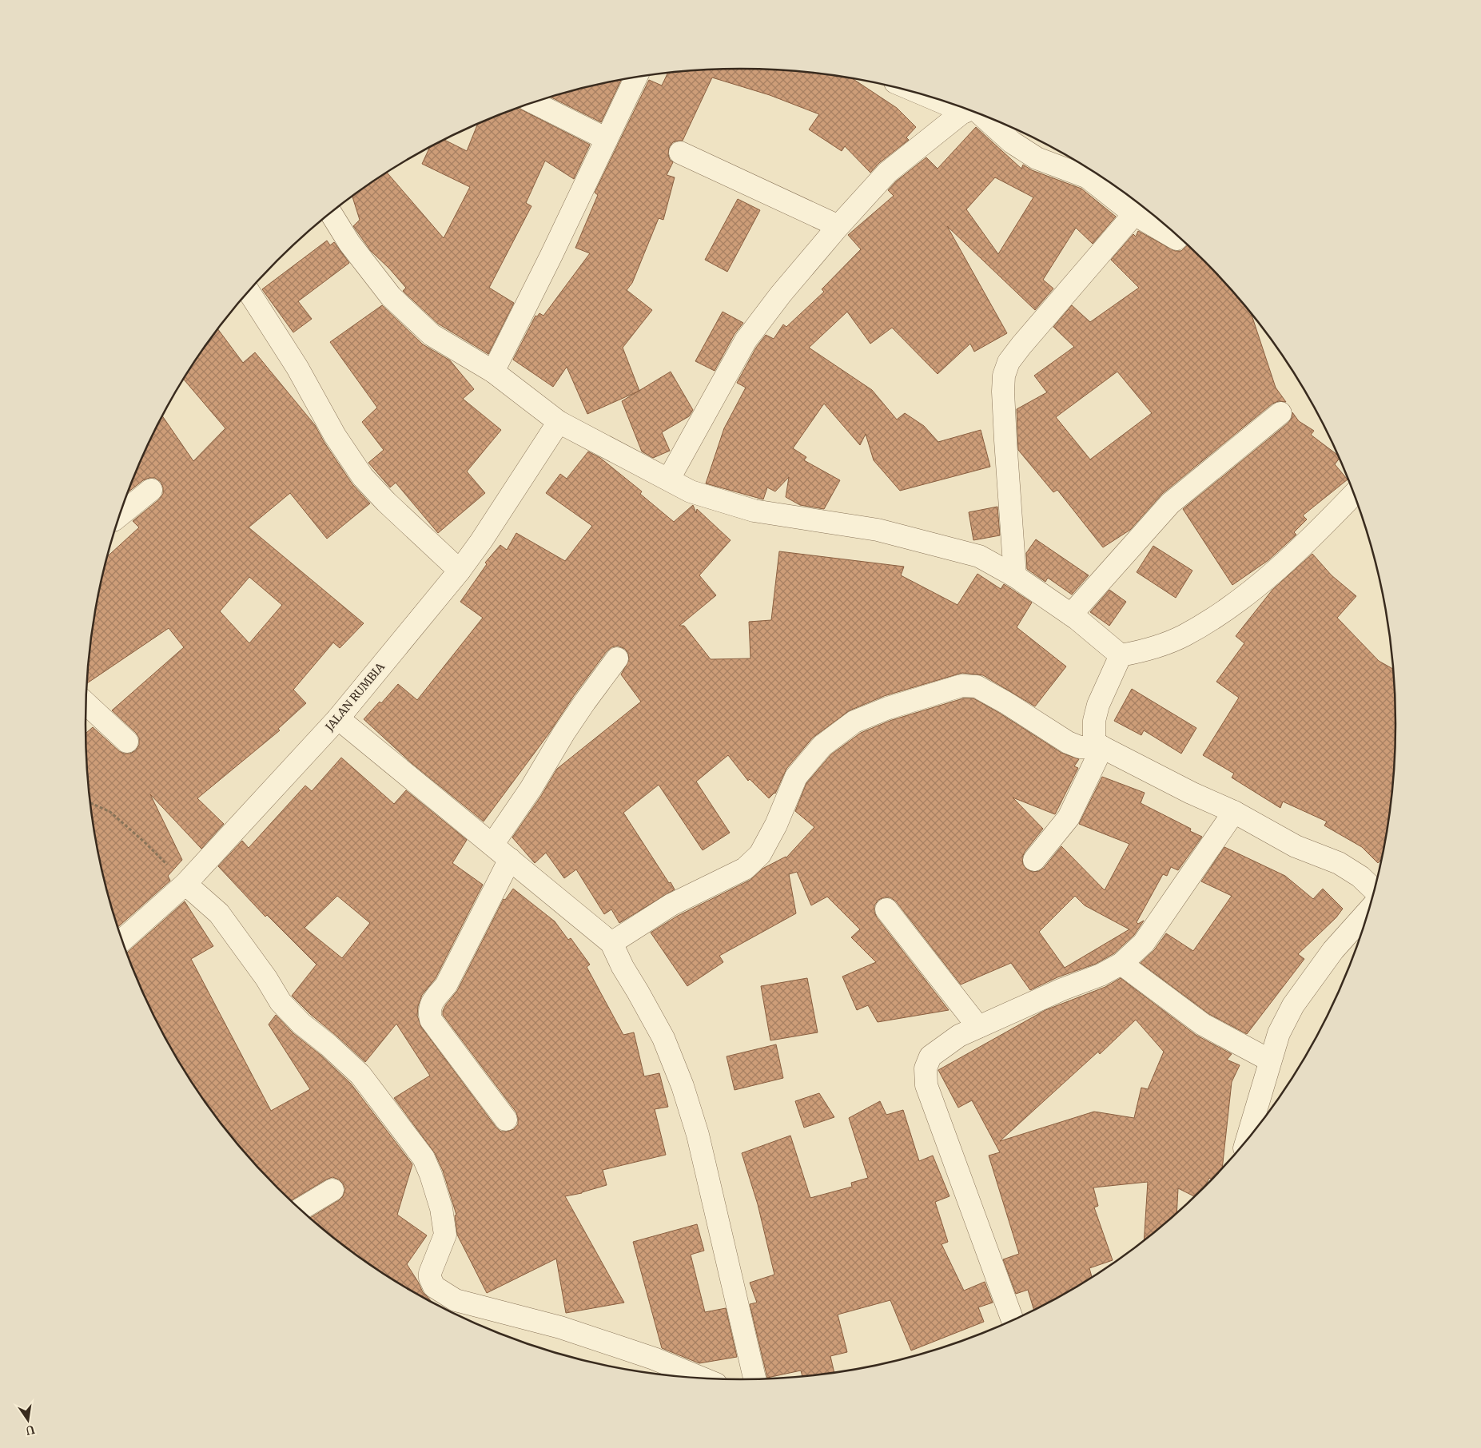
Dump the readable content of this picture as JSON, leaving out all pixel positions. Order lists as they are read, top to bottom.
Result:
{
  "streets": {
    "street": ["JALAN RUMBIA"]
  },
  "north": "bottom"
}
